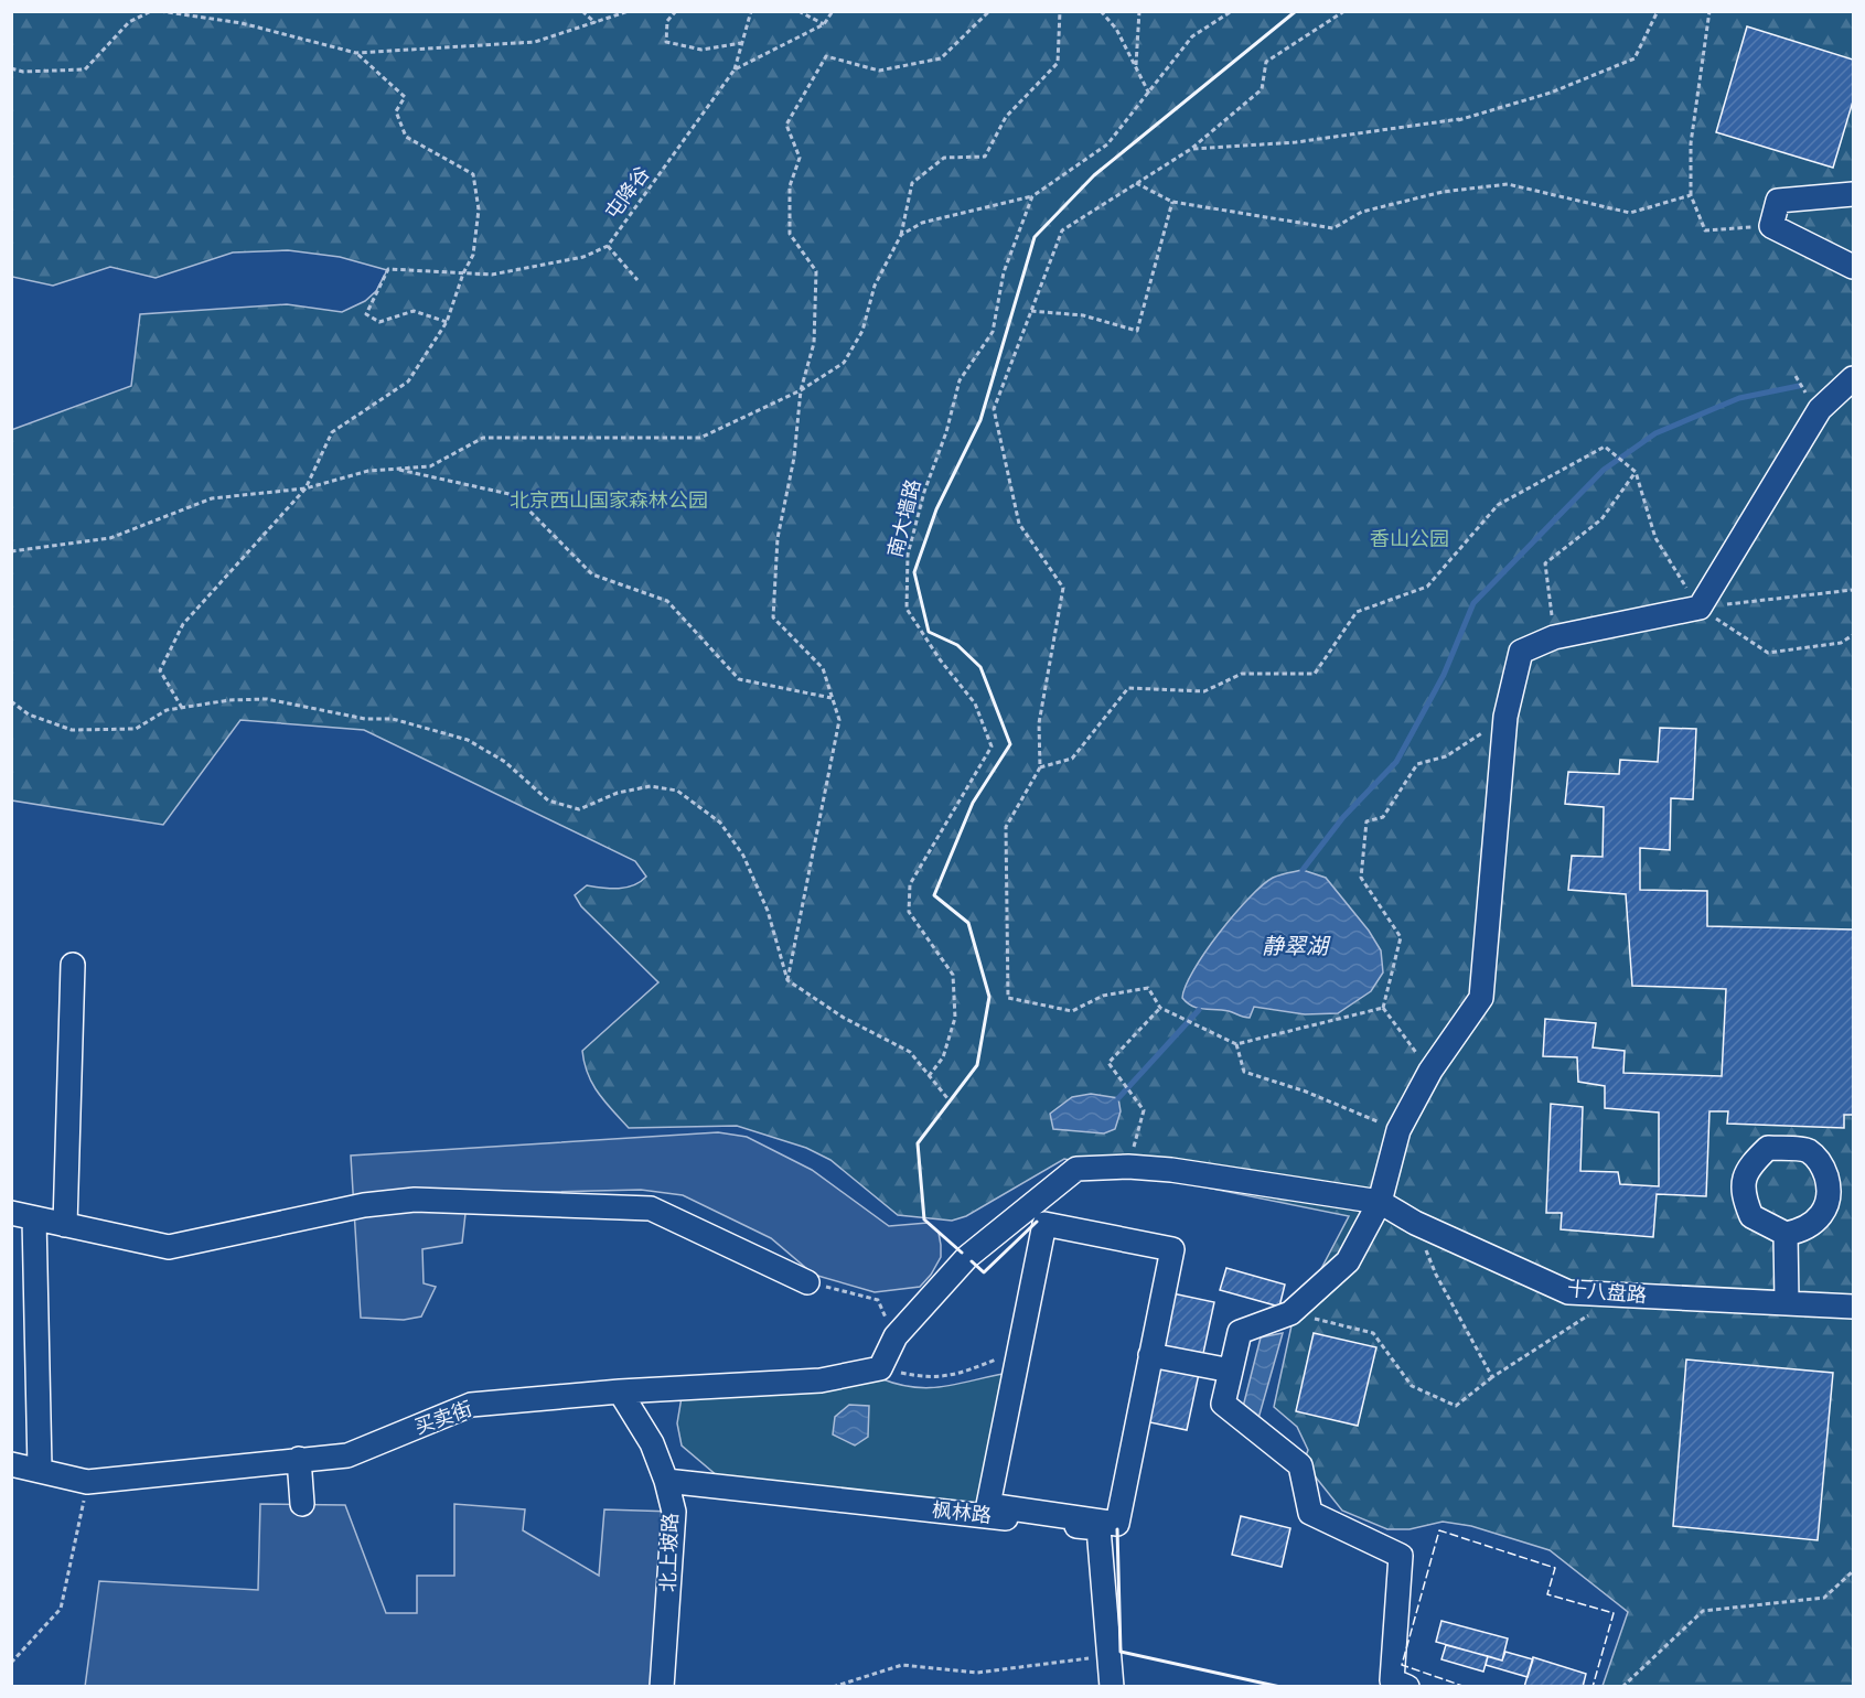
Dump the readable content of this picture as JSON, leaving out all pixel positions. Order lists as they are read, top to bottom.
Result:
{
  "streets": {
    "street": [
      "十八盘路",
      "买卖街",
      "枫林路",
      "北上坡路"
    ],
    "path": ["屯降谷", "南大墙路"]
  },
  "crossings": [
    ["买卖街", "北上坡路"],
    ["枫林路", "北上坡路"]
  ],
  "water": ["静翠湖"],
  "parks": ["北京西山国家森林公园", "香山公园"]
}
